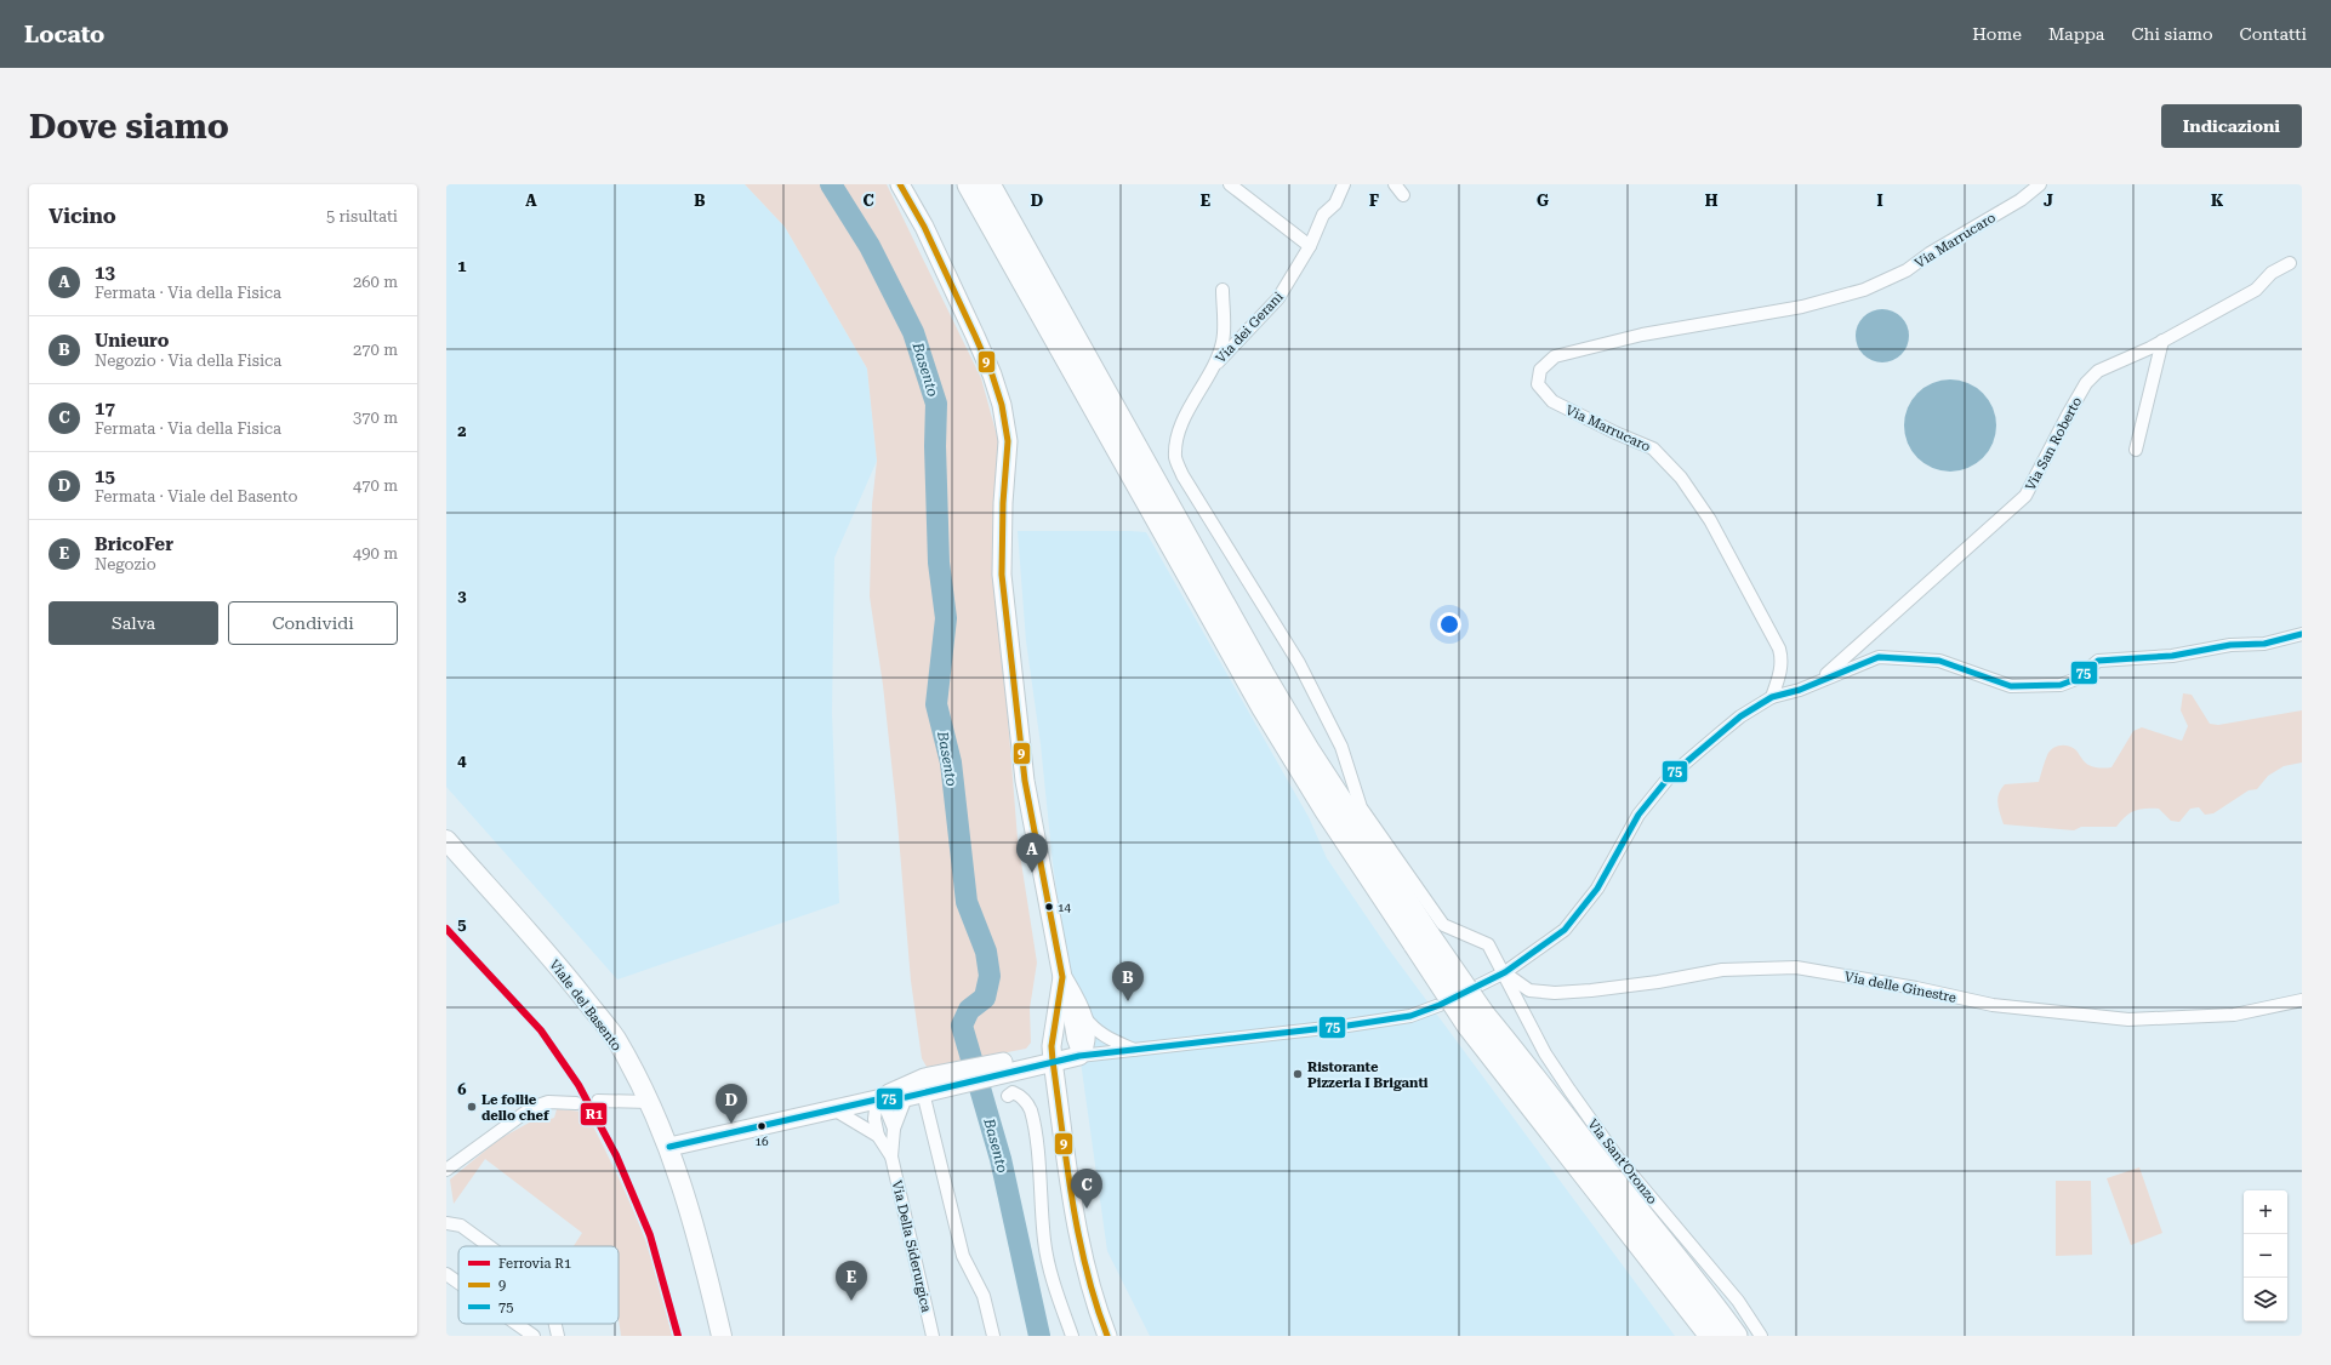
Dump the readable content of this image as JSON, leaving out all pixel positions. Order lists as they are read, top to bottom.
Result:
{
  "streets": {
    "main road": ["Viale del Basento"],
    "street": [
      "Via Marrucaro",
      "Via dei Gerani",
      "Via San Roberto",
      "Via delle Ginestre",
      "Via Sant'Oronzo",
      "Via Della Siderurgica"
    ]
  },
  "crossings": [
    ["Via dei Gerani", "Via Sant'Oronzo"],
    ["Via delle Ginestre", "Via Sant'Oronzo"]
  ],
  "water": ["Basento"],
  "places": [
    "14",
    "Ristorante Pizzeria I Briganti",
    "Le follie dello chef",
    "16"
  ],
  "lines": ["transit line 9", "transit line 75", "rail line R1"],
  "legend": ["Ferrovia R1", "9", "75"],
  "page": {
    "header": "Locato",
    "nav": [
      "Home",
      "Mappa",
      "Chi siamo",
      "Contatti"
    ],
    "buttons": [
      "Indicazioni",
      ["Salva", "Condividi"]
    ],
    "title": "Dove siamo",
    "heading": ["Vicino", "5 risultati"],
    "list": [
      {
        "mark": "A",
        "name": "13",
        "note": "Fermata · Via della Fisica",
        "value": "260 m"
      },
      {
        "mark": "B",
        "name": "Unieuro",
        "note": "Negozio · Via della Fisica",
        "value": "270 m"
      },
      {
        "mark": "C",
        "name": "17",
        "note": "Fermata · Via della Fisica",
        "value": "370 m"
      },
      {
        "mark": "D",
        "name": "15",
        "note": "Fermata · Viale del Basento",
        "value": "470 m"
      },
      {
        "mark": "E",
        "name": "BricoFer",
        "note": "Negozio",
        "value": "490 m"
      }
    ],
    "pins": [
      "A",
      "B",
      "D",
      "C",
      "E"
    ],
    "map_buttons": ["+", "−"]
  },
  "grid": {
    "columns": [
      "A",
      "B",
      "C",
      "D",
      "E",
      "F",
      "G",
      "H",
      "I",
      "J",
      "K"
    ],
    "rows": [
      "1",
      "2",
      "3",
      "4",
      "5",
      "6"
    ]
  }
}
